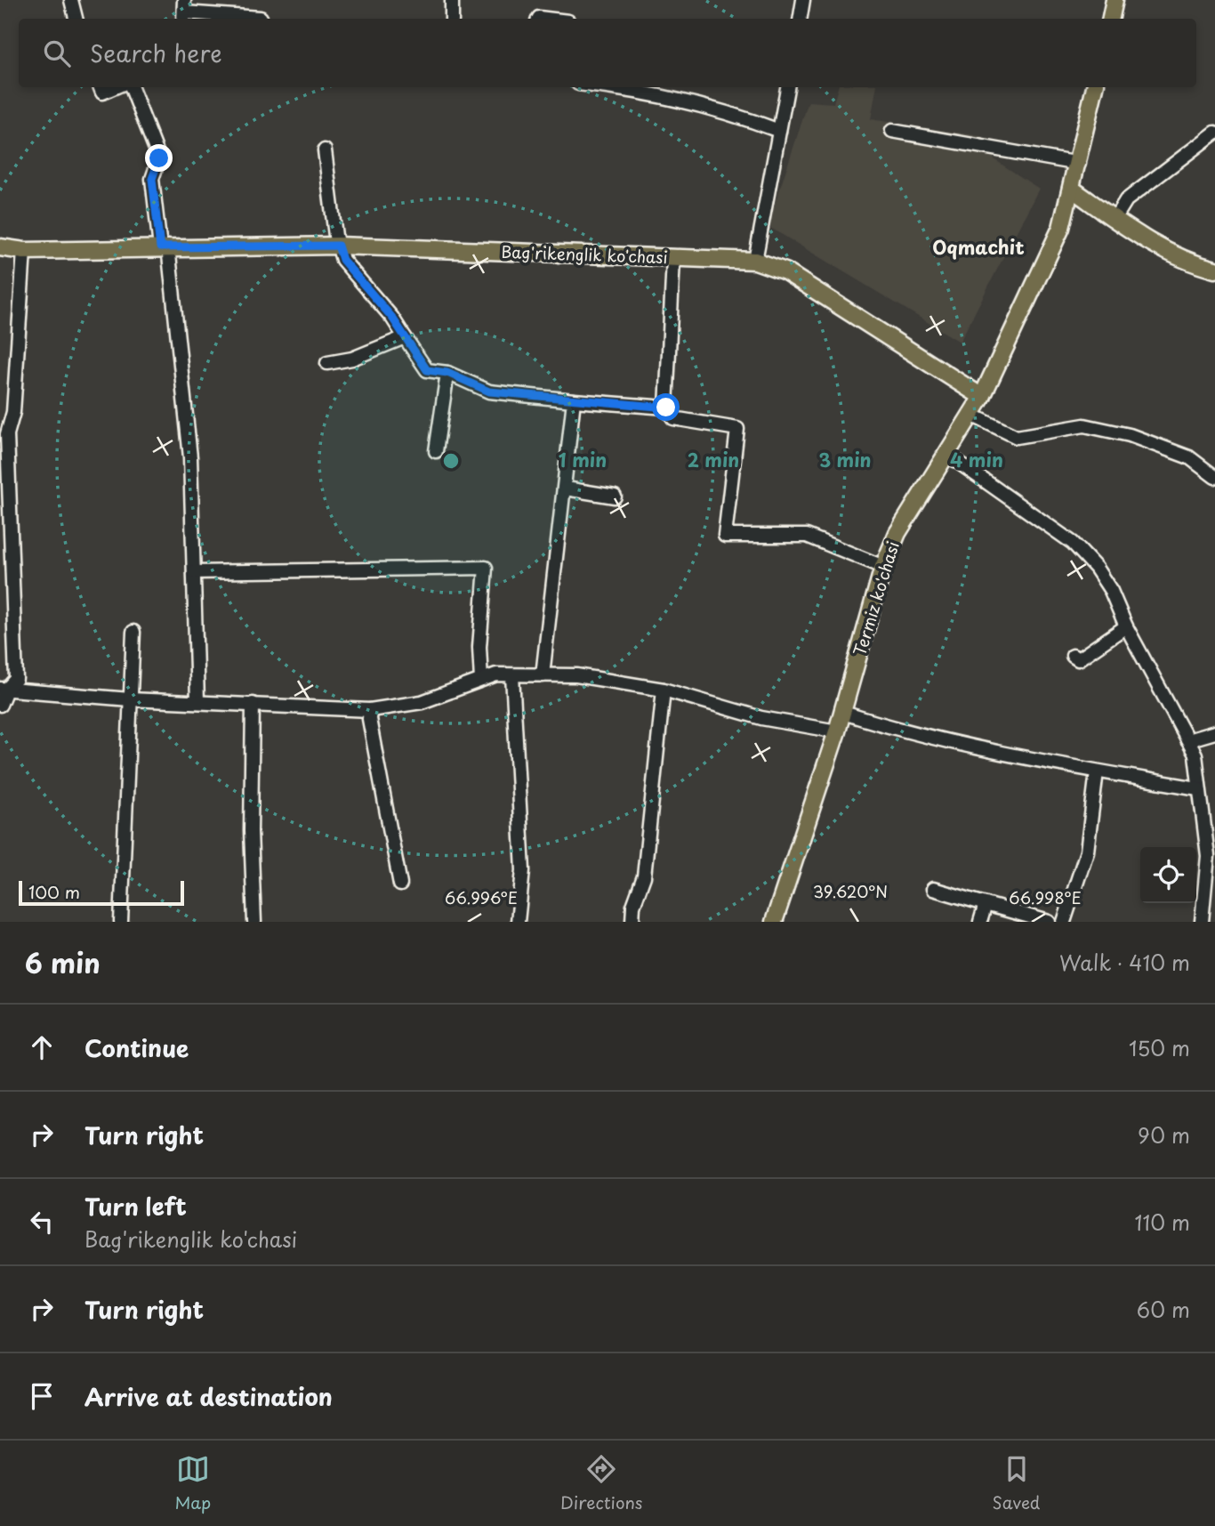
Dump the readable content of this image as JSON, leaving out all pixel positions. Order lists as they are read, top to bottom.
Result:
{
  "streets": {
    "main road": ["Bag'rikenglik ko'chasi", "Termiz ko'chasi"]
  },
  "crossings": [
    ["Bag'rikenglik ko'chasi", "Termiz ko'chasi"]
  ],
  "districts": ["Oqmachit"],
  "scale_bar": "100 m",
  "page": {
    "search": "Search here",
    "scale": "100 m",
    "heading": ["6 min", "Walk · 410 m"],
    "list": [
      ["Continue", "150 m"],
      ["Turn right", "90 m"],
      ["Turn left", "Bag'rikenglik ko'chasi", "110 m"],
      ["Turn right", "60 m"],
      "Arrive at destination"
    ],
    "nav": ["Map", "Directions", "Saved"]
  },
  "coordinates": ["39.620°N", "66.996°E", "66.998°E"],
  "rings": [
    "1 min",
    "2 min",
    "3 min",
    "4 min"
  ]
}
